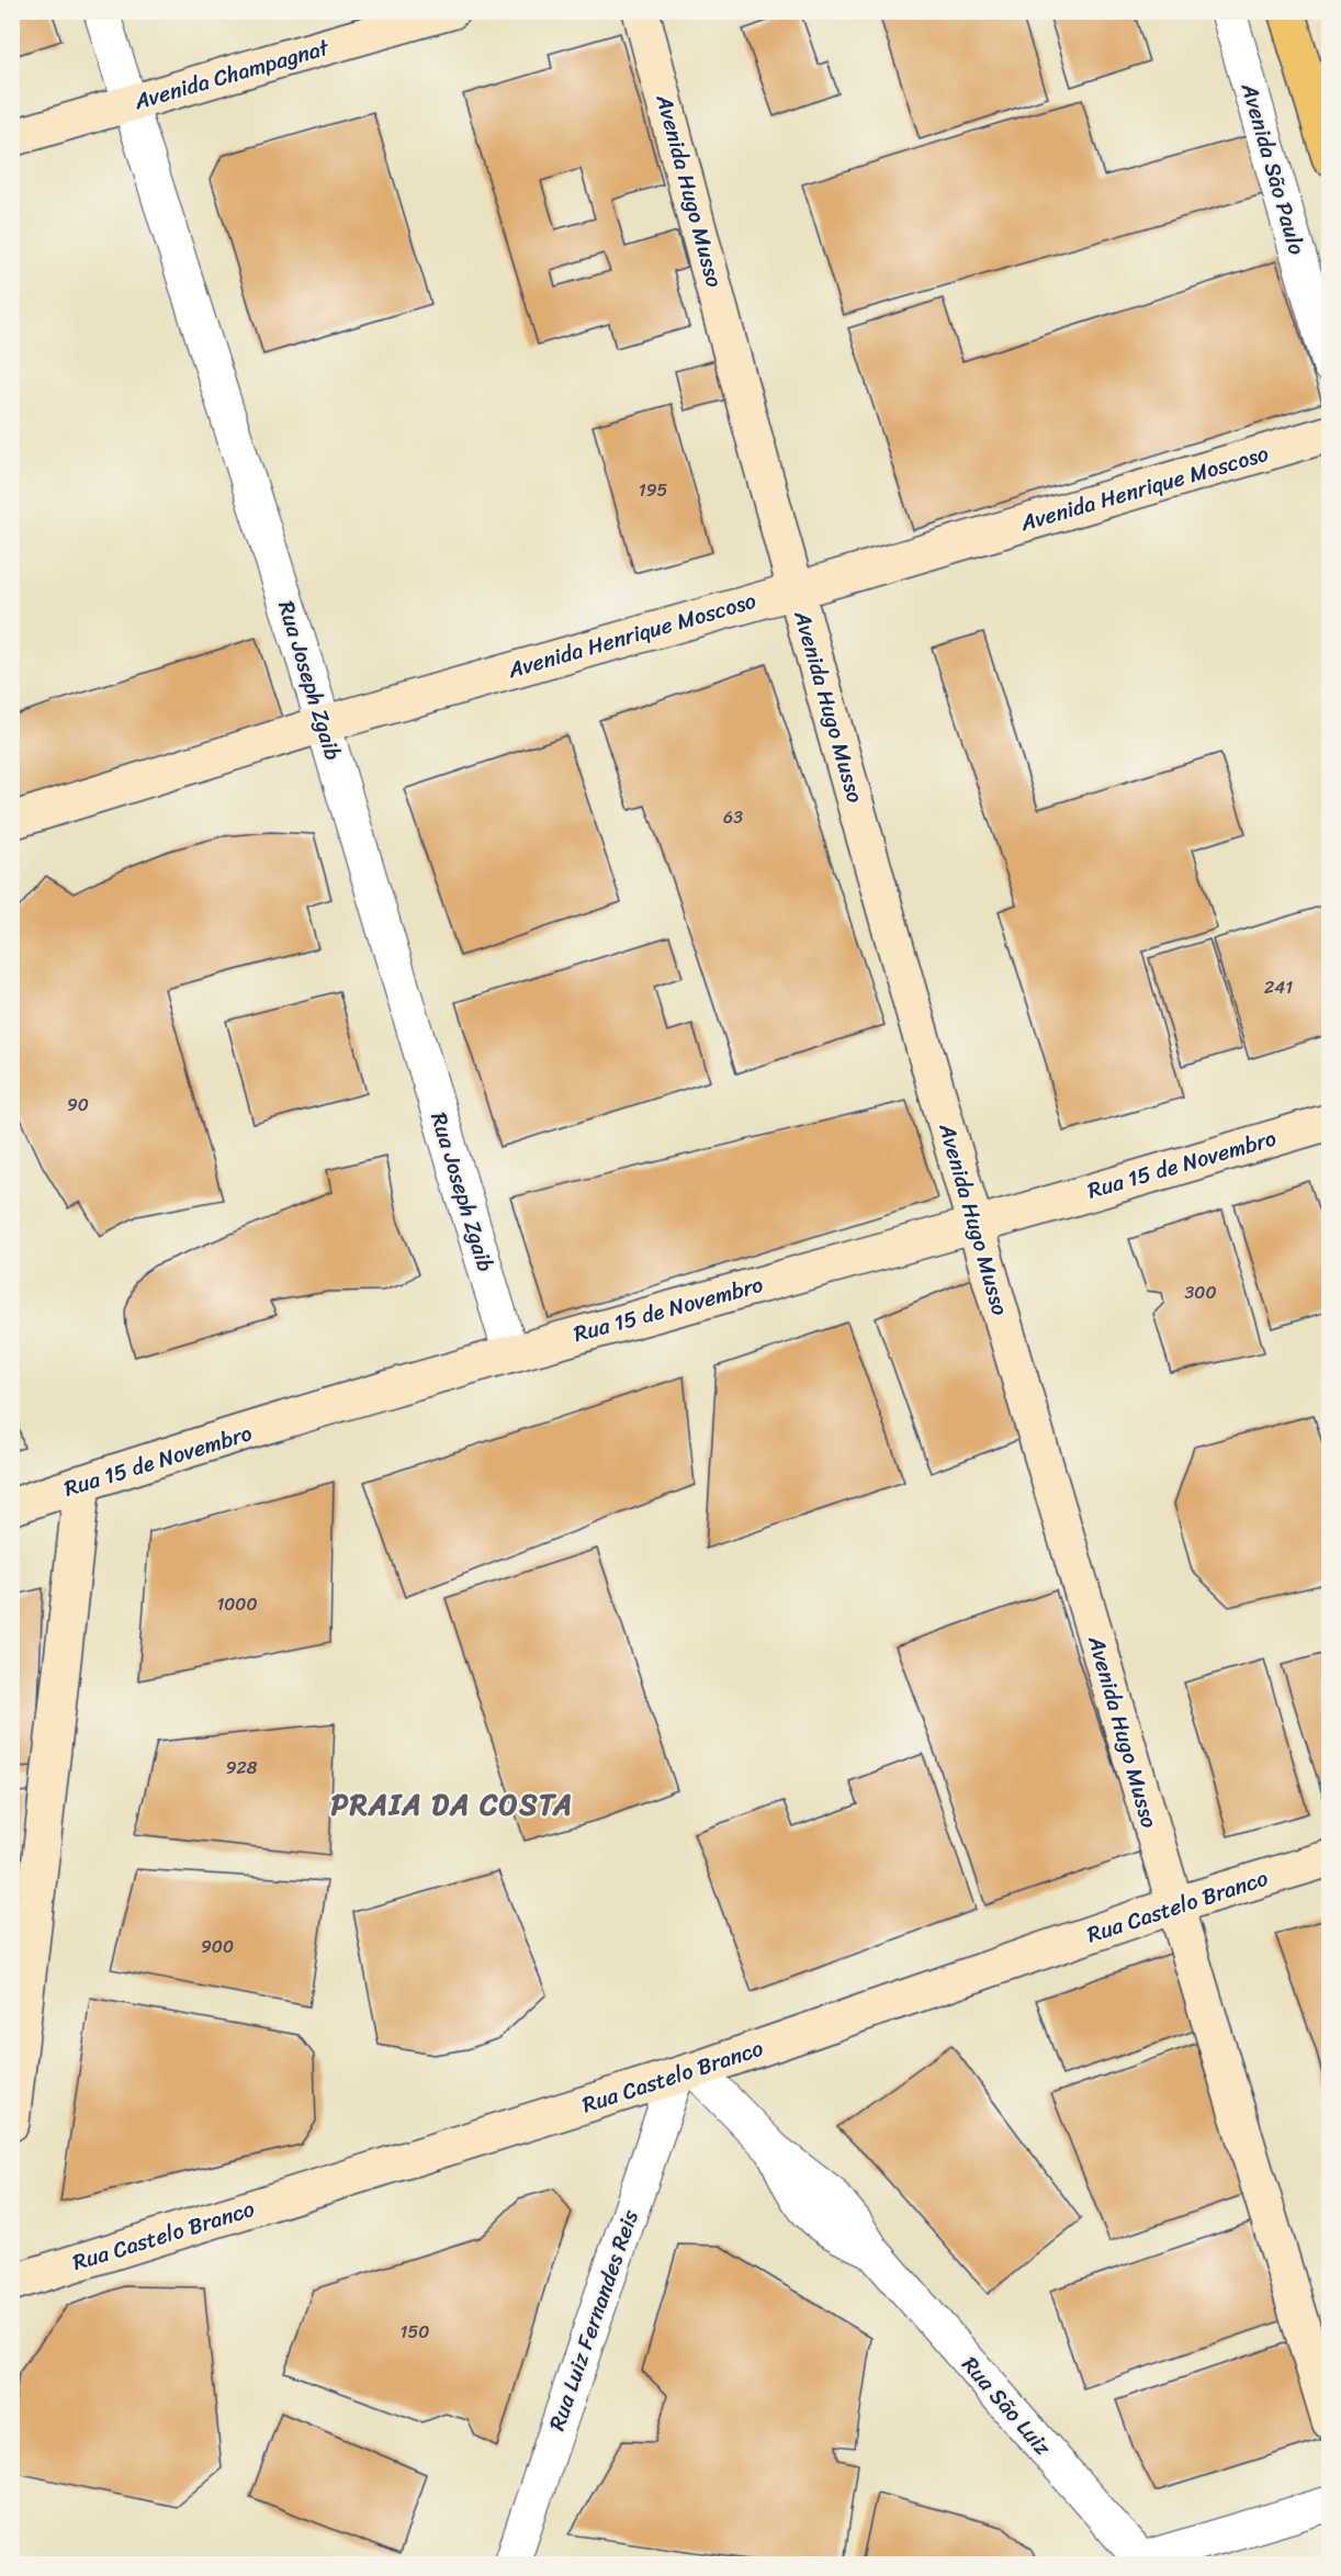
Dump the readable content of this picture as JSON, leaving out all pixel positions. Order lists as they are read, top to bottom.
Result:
{
  "streets": {
    "main road": [
      "Avenida Champagnat",
      "Avenida Hugo Musso",
      "Avenida Henrique Moscoso",
      "Rua 15 de Novembro",
      "Rua Castelo Branco"
    ],
    "street": [
      "Avenida São Paulo",
      "Rua Joseph Zgaib",
      "Rua Luiz Fernandes Reis",
      "Rua São Luiz"
    ]
  },
  "crossings": [
    ["Avenida Champagnat", "Rua Joseph Zgaib"],
    ["Avenida Hugo Musso", "Avenida Henrique Moscoso"],
    ["Avenida Hugo Musso", "Rua 15 de Novembro"],
    ["Avenida Hugo Musso", "Rua Castelo Branco"],
    ["Avenida Henrique Moscoso", "Rua Joseph Zgaib"],
    ["Rua Joseph Zgaib", "Rua 15 de Novembro"],
    ["Rua Castelo Branco", "Rua Luiz Fernandes Reis"],
    ["Rua Castelo Branco", "Rua São Luiz"],
    ["Rua Luiz Fernandes Reis", "Rua São Luiz"]
  ],
  "districts": ["PRAIA DA COSTA"],
  "house_numbers": [
    "195",
    "63",
    "241",
    "90",
    "300",
    "1000",
    "928",
    "900",
    "150"
  ]
}
